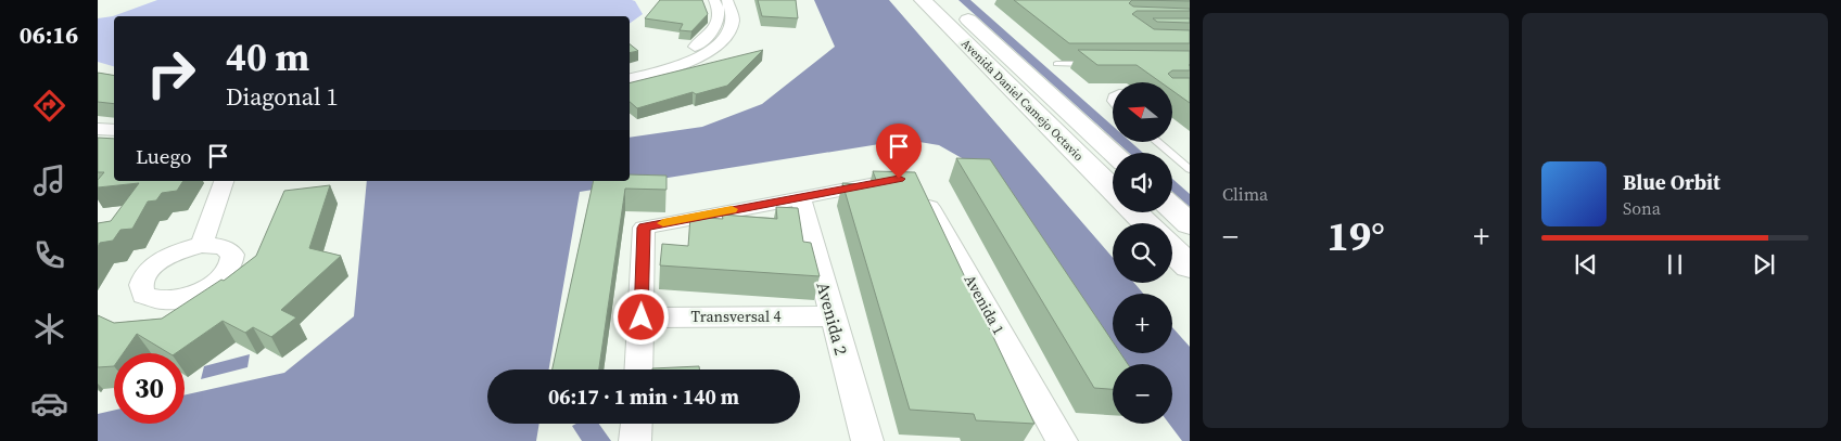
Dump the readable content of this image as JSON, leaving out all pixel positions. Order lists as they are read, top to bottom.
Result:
{
  "streets": {
    "main road": ["Avenida Daniel Camejo Octavio"],
    "street": ["Avenida 1", "Transversal 4", "Avenida 2"]
  },
  "crossings": [
    ["Avenida 1", "Avenida 2"],
    ["Transversal 4", "Avenida 2"]
  ],
  "north": "left",
  "page": {
    "tabs": "06:16",
    "tile": "Clima",
    "turn": ["40 m", "Diagonal 1"],
    "map_buttons": ["+", "−"],
    "then": "Luego",
    "song": ["Blue Orbit", "Sona"],
    "heat": ["−", "19°", "+"],
    "limit": "30",
    "trip": "06:17 · 1 min · 140 m"
  }
}
